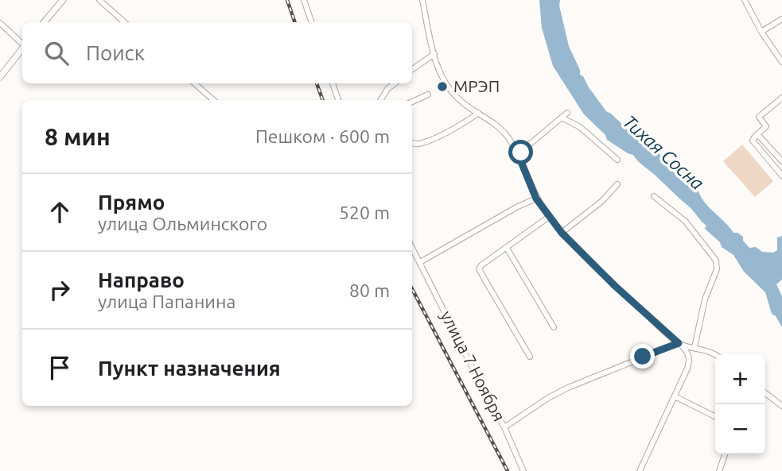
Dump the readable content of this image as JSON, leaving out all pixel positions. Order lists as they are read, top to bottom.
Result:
{
  "streets": {
    "street": ["улица 7 Ноября"]
  },
  "water": ["Тихая Сосна"],
  "places": ["МРЭП"],
  "page": {
    "search": "Поиск",
    "heading": ["8 мин", "Пешком · 600 m"],
    "list": [
      ["Прямо", "улица Ольминского", "520 m"],
      ["Направо", "улица Папанина", "80 m"],
      "Пункт назначения"
    ],
    "map_buttons": ["+", "−"]
  }
}
